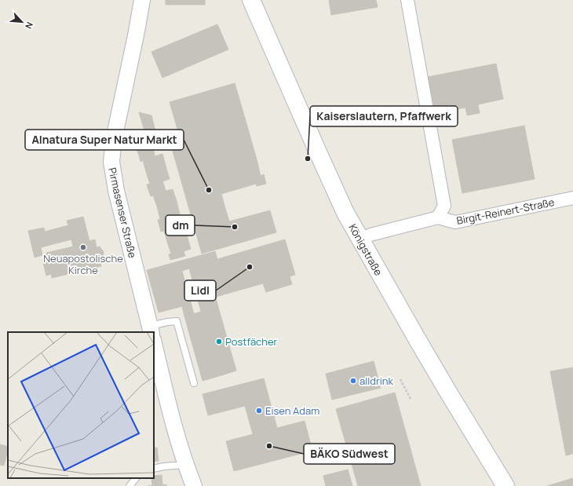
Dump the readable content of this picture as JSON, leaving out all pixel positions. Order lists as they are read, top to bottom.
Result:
{
  "streets": {
    "main road": ["Königstraße"],
    "street": ["Birgit-Reinert-Straße", "Pirmasenser Straße"]
  },
  "crossings": [
    ["Birgit-Reinert-Straße", "Königstraße"]
  ],
  "places": [
    "Kaiserslautern, Pfaffwerk",
    "Alnatura Super Natur Markt",
    "dm",
    "Neuapostolische Kirche",
    "Lidl",
    "Postfächer",
    "alldrink",
    "Eisen Adam",
    "BÄKO Südwest"
  ],
  "north": "bottom right"
}
